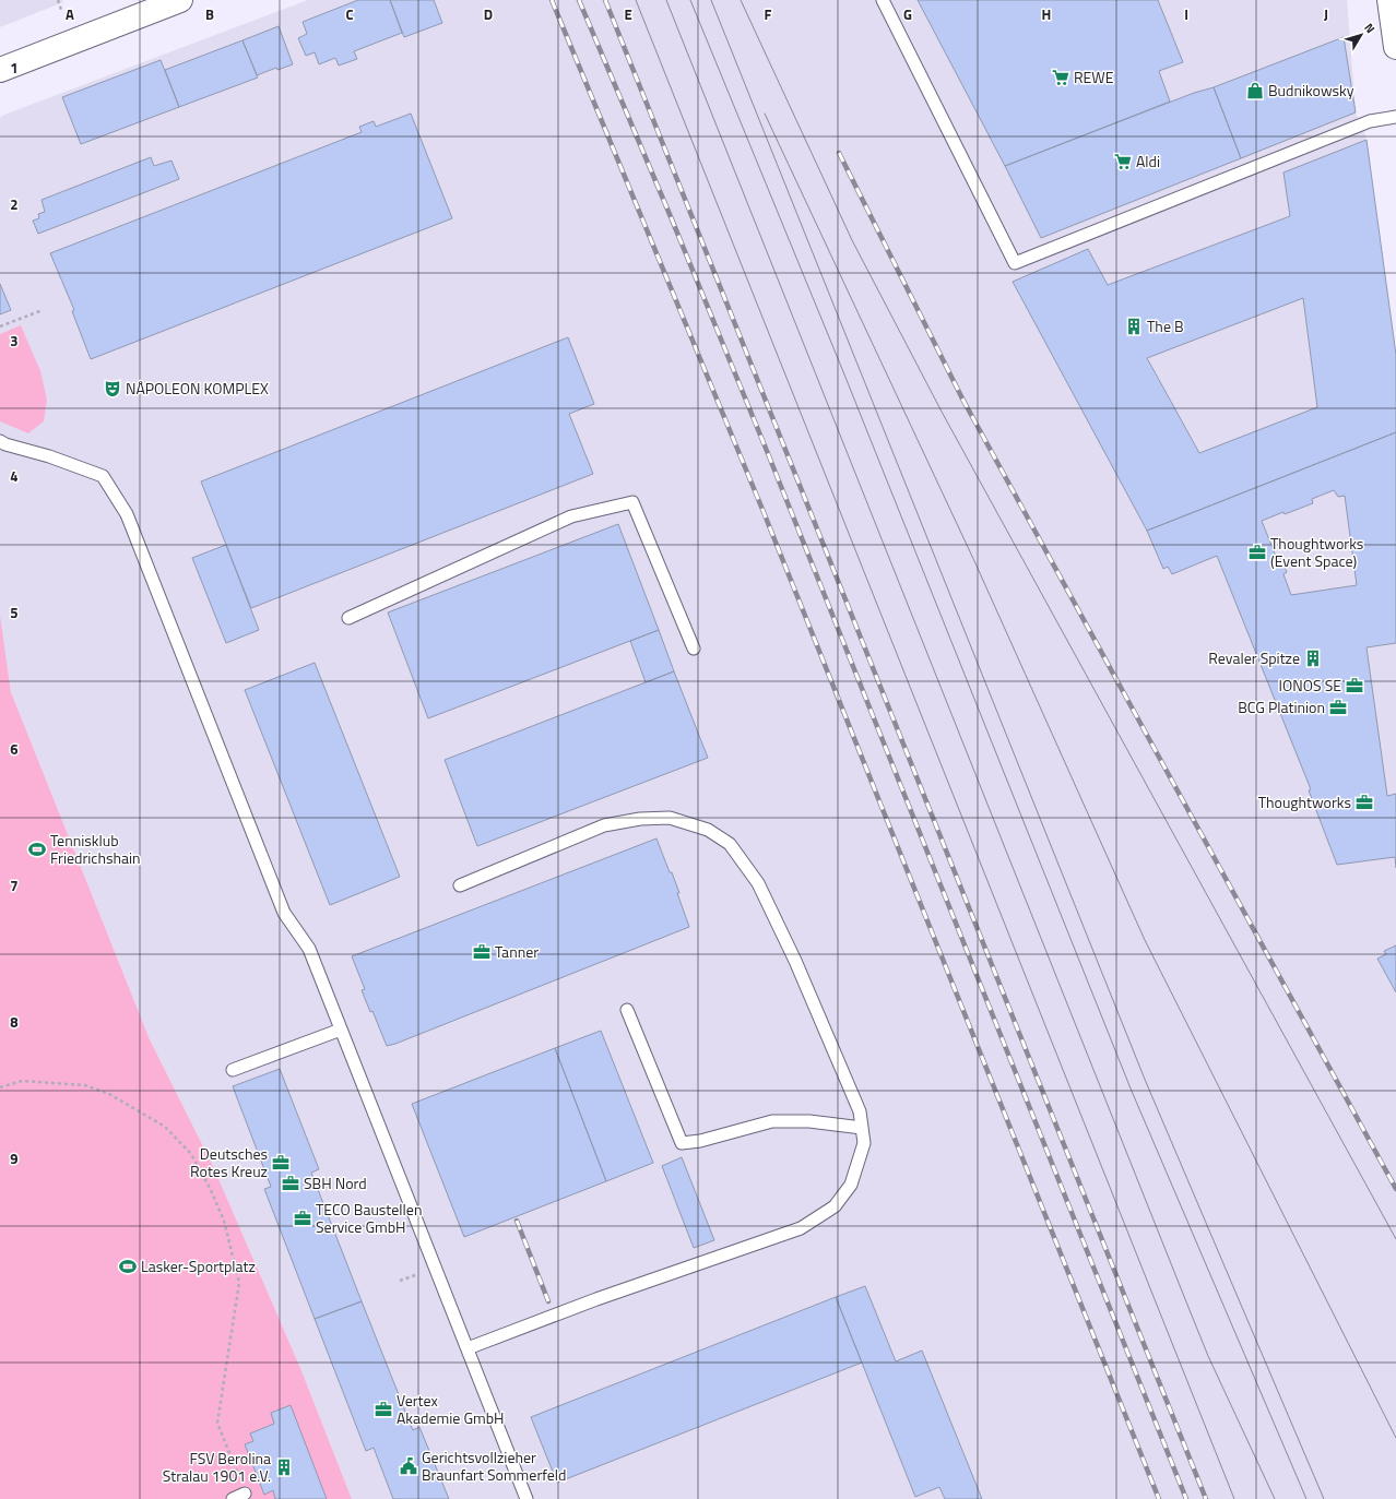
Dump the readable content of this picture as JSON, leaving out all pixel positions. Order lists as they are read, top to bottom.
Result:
{
  "places": {
    "supermarket": ["REWE", "Aldi"],
    "shop": ["Budnikowsky"],
    "building": ["The B", "Revaler Spitze", "FSV Berolina Stralau 1901 e.V."],
    "theatre": ["NÅPOLEON KOMPLEX"],
    "office": [
      "Thoughtworks (Event Space)",
      "IONOS SE",
      "BCG Platinion",
      "Thoughtworks",
      "Tanner",
      "Deutsches Rotes Kreuz",
      "SBH Nord",
      "TECO Baustellen Service GmbH",
      "Vertex Akademie GmbH"
    ],
    "sports": ["Tennisklub Friedrichshain", "Lasker-Sportplatz"],
    "public building": ["Gerichtsvollzieher Braunfart Sommerfeld"]
  },
  "north": "top right",
  "grid": {
    "columns": [
      "A",
      "B",
      "C",
      "D",
      "E",
      "F",
      "G",
      "H",
      "I",
      "J"
    ],
    "rows": [
      "1",
      "2",
      "3",
      "4",
      "5",
      "6",
      "7",
      "8",
      "9"
    ]
  }
}
